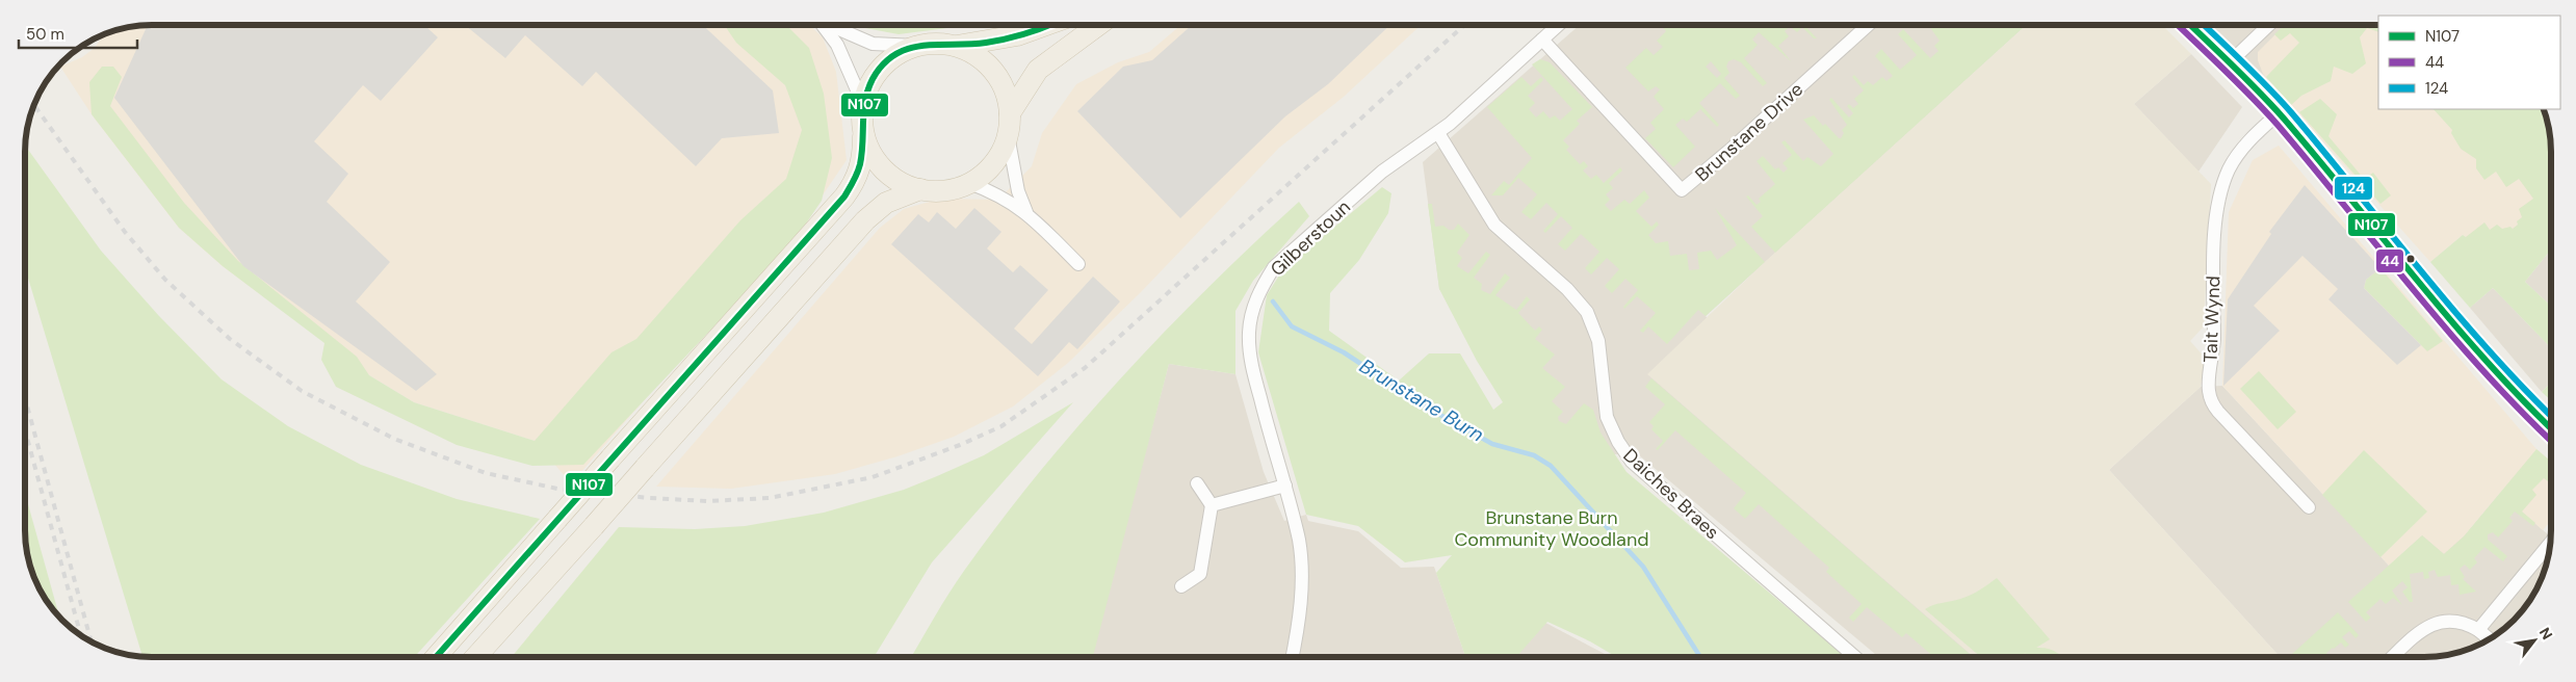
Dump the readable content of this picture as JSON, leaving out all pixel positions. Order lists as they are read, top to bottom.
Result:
{
  "streets": {
    "street": [
      "Brunstane Drive",
      "Gilberstoun",
      "Tait Wynd",
      "Daiches Braes"
    ]
  },
  "crossings": [
    ["Brunstane Drive", "Gilberstoun"],
    ["Gilberstoun", "Daiches Braes"]
  ],
  "water": ["Brunstane Burn"],
  "parks": ["Brunstane Burn Community Woodland"],
  "lines": ["transit line N107", "transit line 44", "transit line 124"],
  "legend": ["N107", "44", "124"],
  "scale_bar": "50 m",
  "north": "top right"
}
